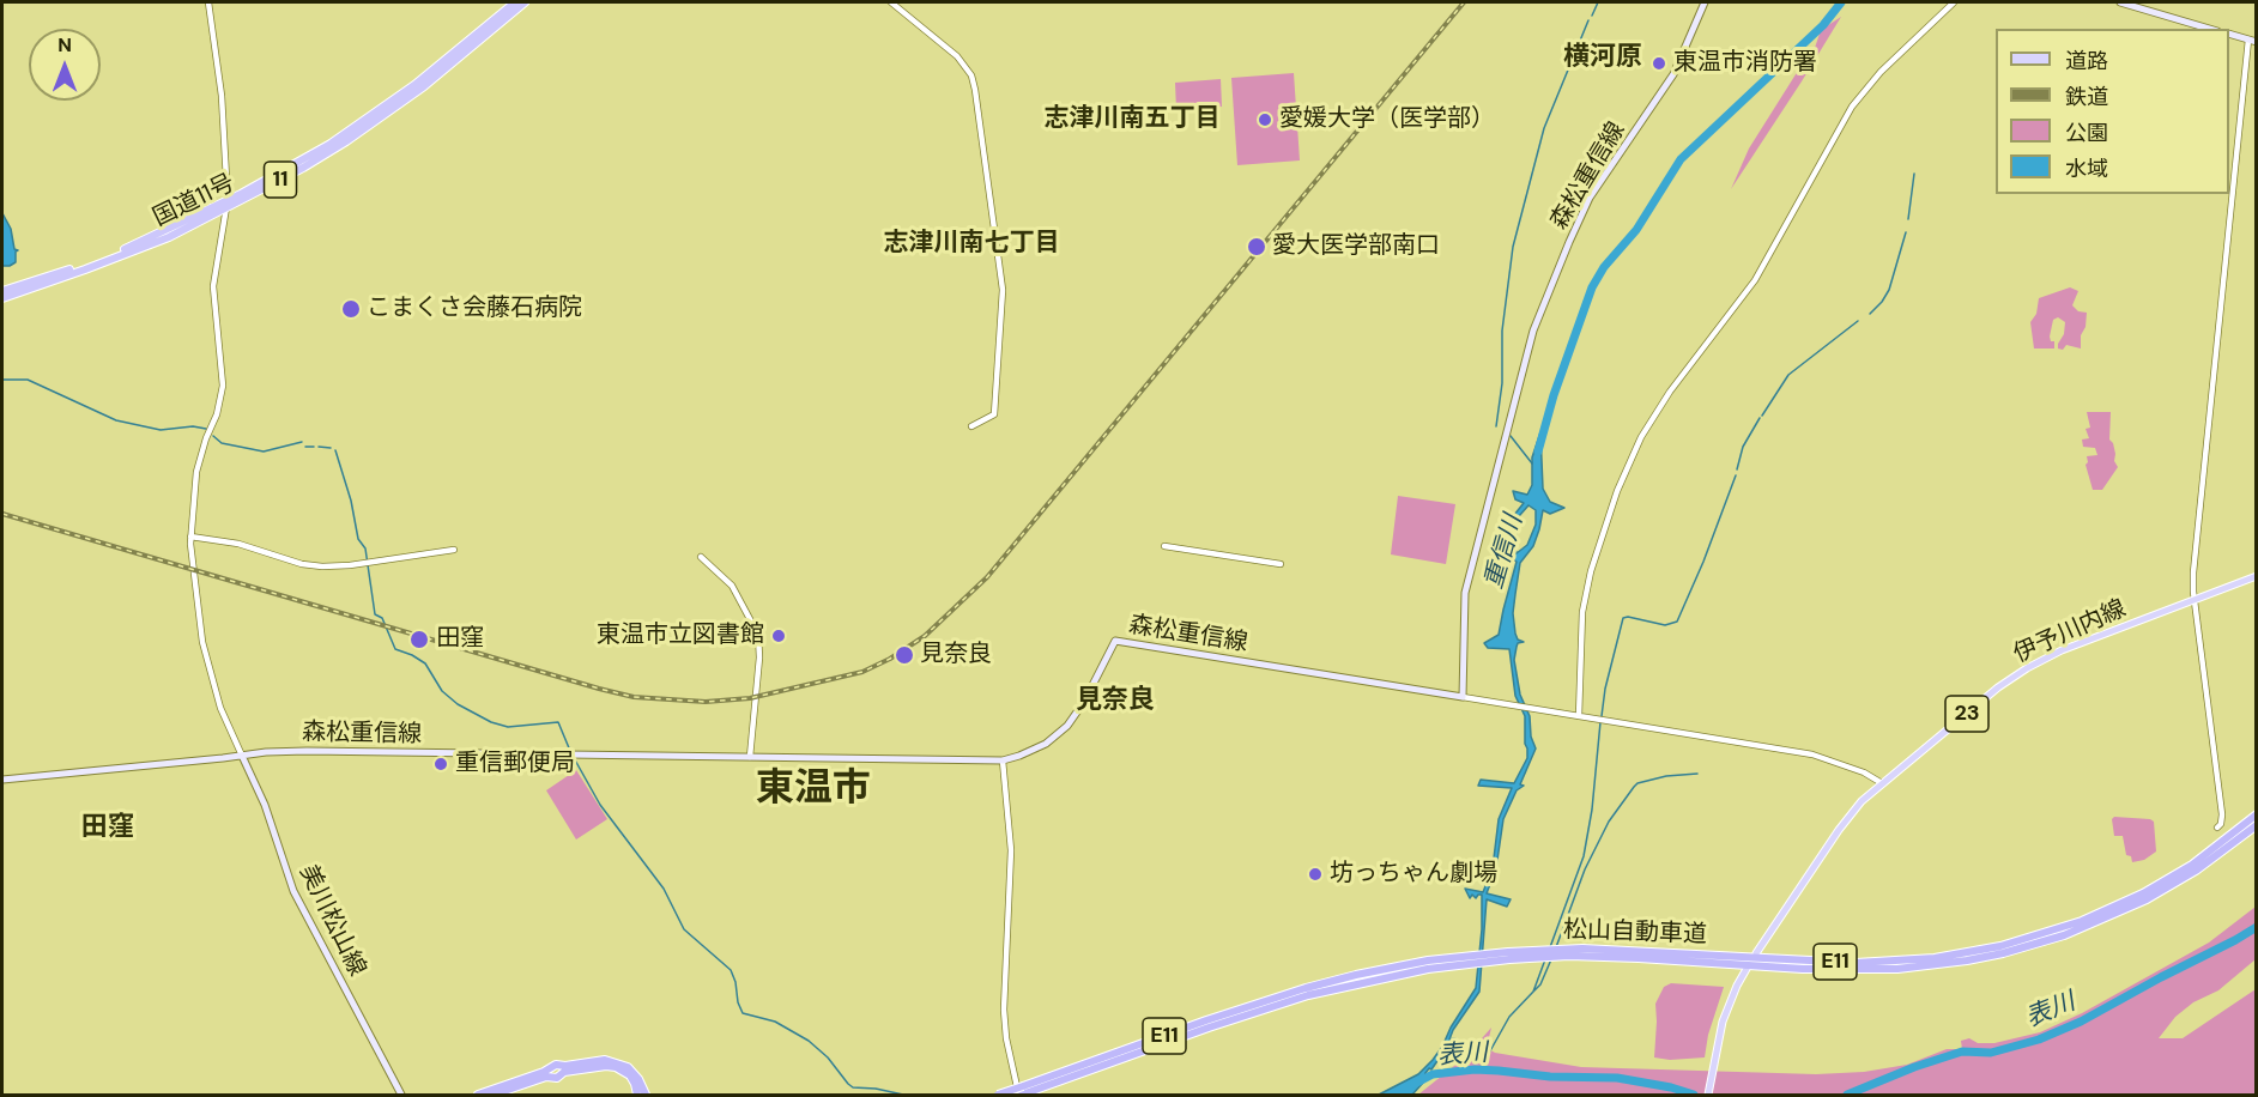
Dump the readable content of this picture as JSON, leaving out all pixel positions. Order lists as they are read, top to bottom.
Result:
{
  "streets": {
    "highway": [
      "11",
      "国道11号",
      "松山自動車道",
      "E11"
    ],
    "main road": [
      "森松重信線",
      "伊予川内線",
      "23",
      "美川松山線"
    ]
  },
  "crossings": [
    ["森松重信線", "美川松山線"]
  ],
  "districts": [
    "横河原",
    "志津川南五丁目",
    "志津川南七丁目",
    "見奈良",
    "東温市",
    "田窪"
  ],
  "water": ["重信川", "表川"],
  "places": [
    "東温市消防署",
    "愛媛大学（医学部）",
    "愛大医学部南口",
    "こまくさ会藤石病院",
    "東温市立図書館",
    "田窪",
    "見奈良",
    "重信郵便局",
    "坊っちゃん劇場"
  ],
  "legend": [
    "道路",
    "鉄道",
    "公園",
    "水域"
  ],
  "north": "top"
}
